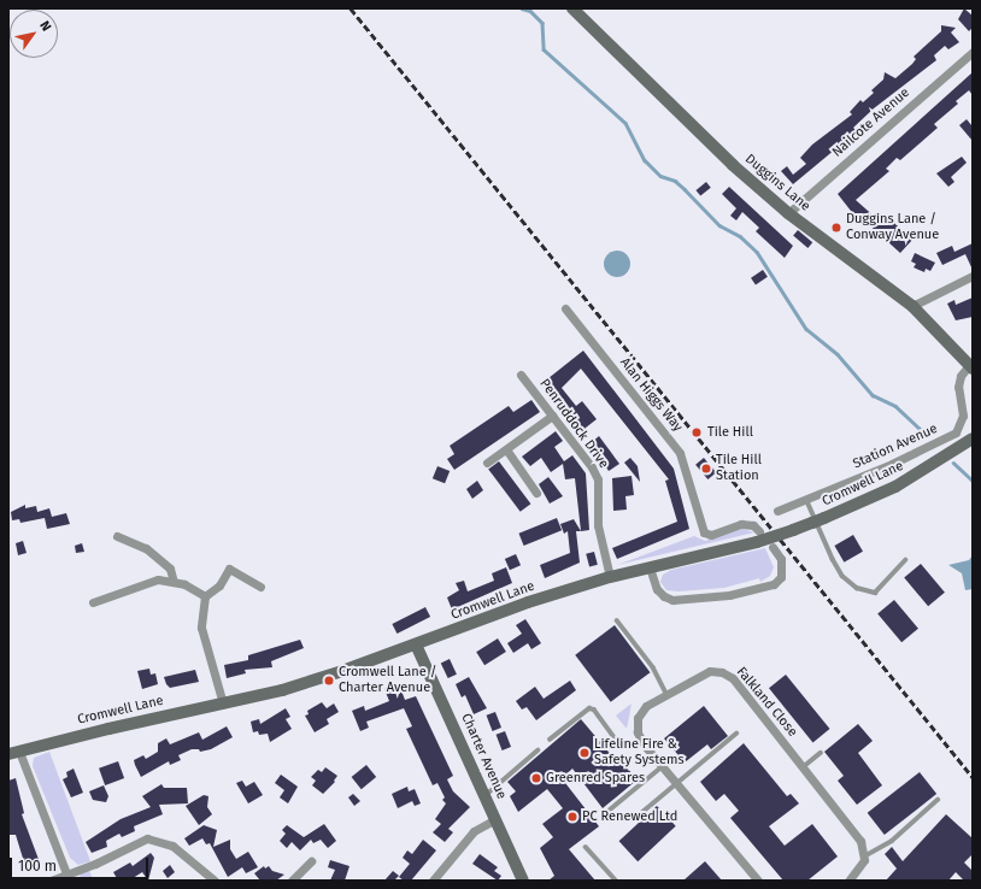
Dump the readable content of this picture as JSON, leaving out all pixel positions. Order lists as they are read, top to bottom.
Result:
{
  "streets": {
    "street": [
      "Nailcote Avenue",
      "Duggins Lane",
      "Alan Higgs Way",
      "Penruddock Drive",
      "Station Avenue",
      "Cromwell Lane",
      "Falkland Close",
      "Charter Avenue"
    ]
  },
  "crossings": [
    ["Nailcote Avenue", "Duggins Lane"],
    ["Duggins Lane", "Station Avenue"],
    ["Alan Higgs Way", "Cromwell Lane"],
    ["Penruddock Drive", "Cromwell Lane"],
    ["Cromwell Lane", "Charter Avenue"]
  ],
  "places": [
    "Duggins Lane / Conway Avenue",
    "Tile Hill",
    "Tile Hill Station",
    "Cromwell Lane / Charter Avenue",
    "Lifeline Fire & Safety Systems",
    "Greenred Spares",
    "PC Renewed Ltd"
  ],
  "scale_bar": "100 m",
  "north": "top right"
}
